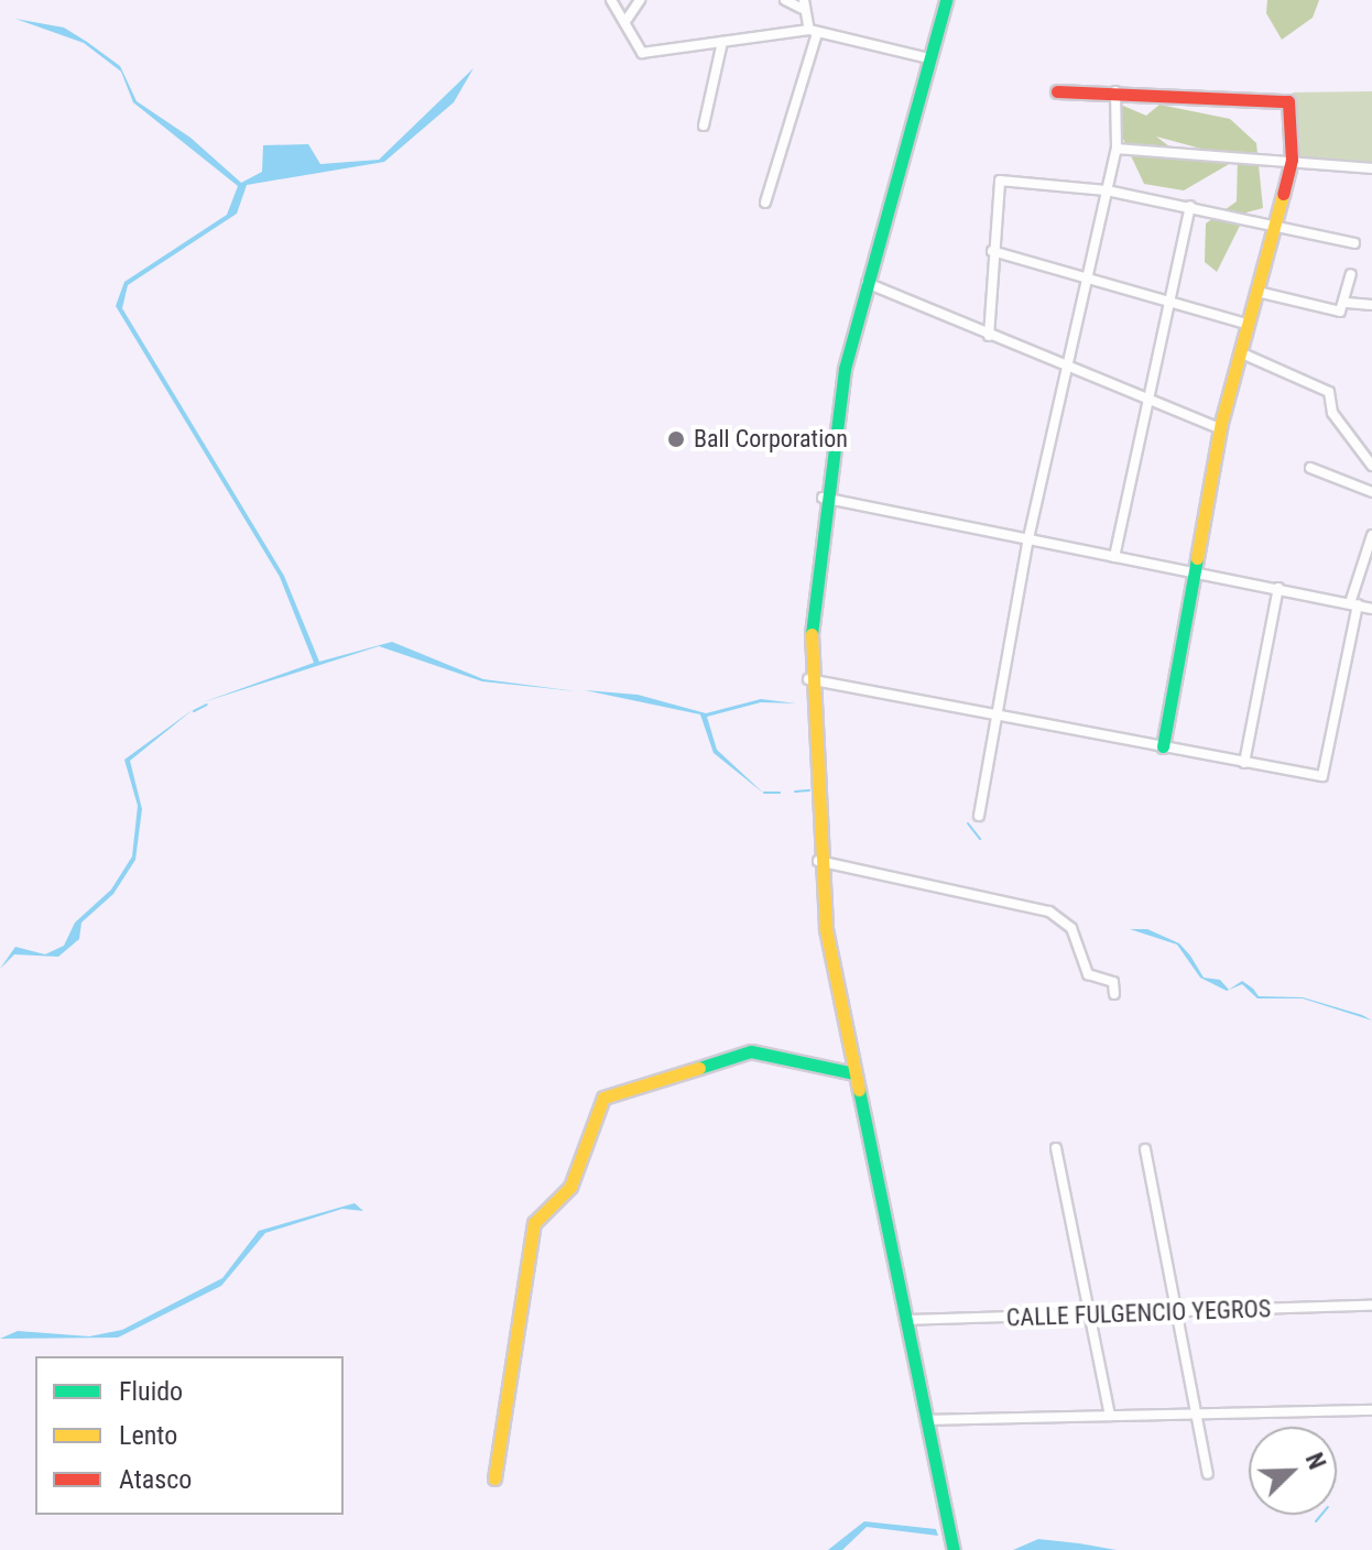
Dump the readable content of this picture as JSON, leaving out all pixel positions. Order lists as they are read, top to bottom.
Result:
{
  "streets": {
    "street": ["CALLE FULGENCIO YEGROS"]
  },
  "places": ["Ball Corporation"],
  "legend": ["Fluido", "Lento", "Atasco"],
  "north": "top right"
}
